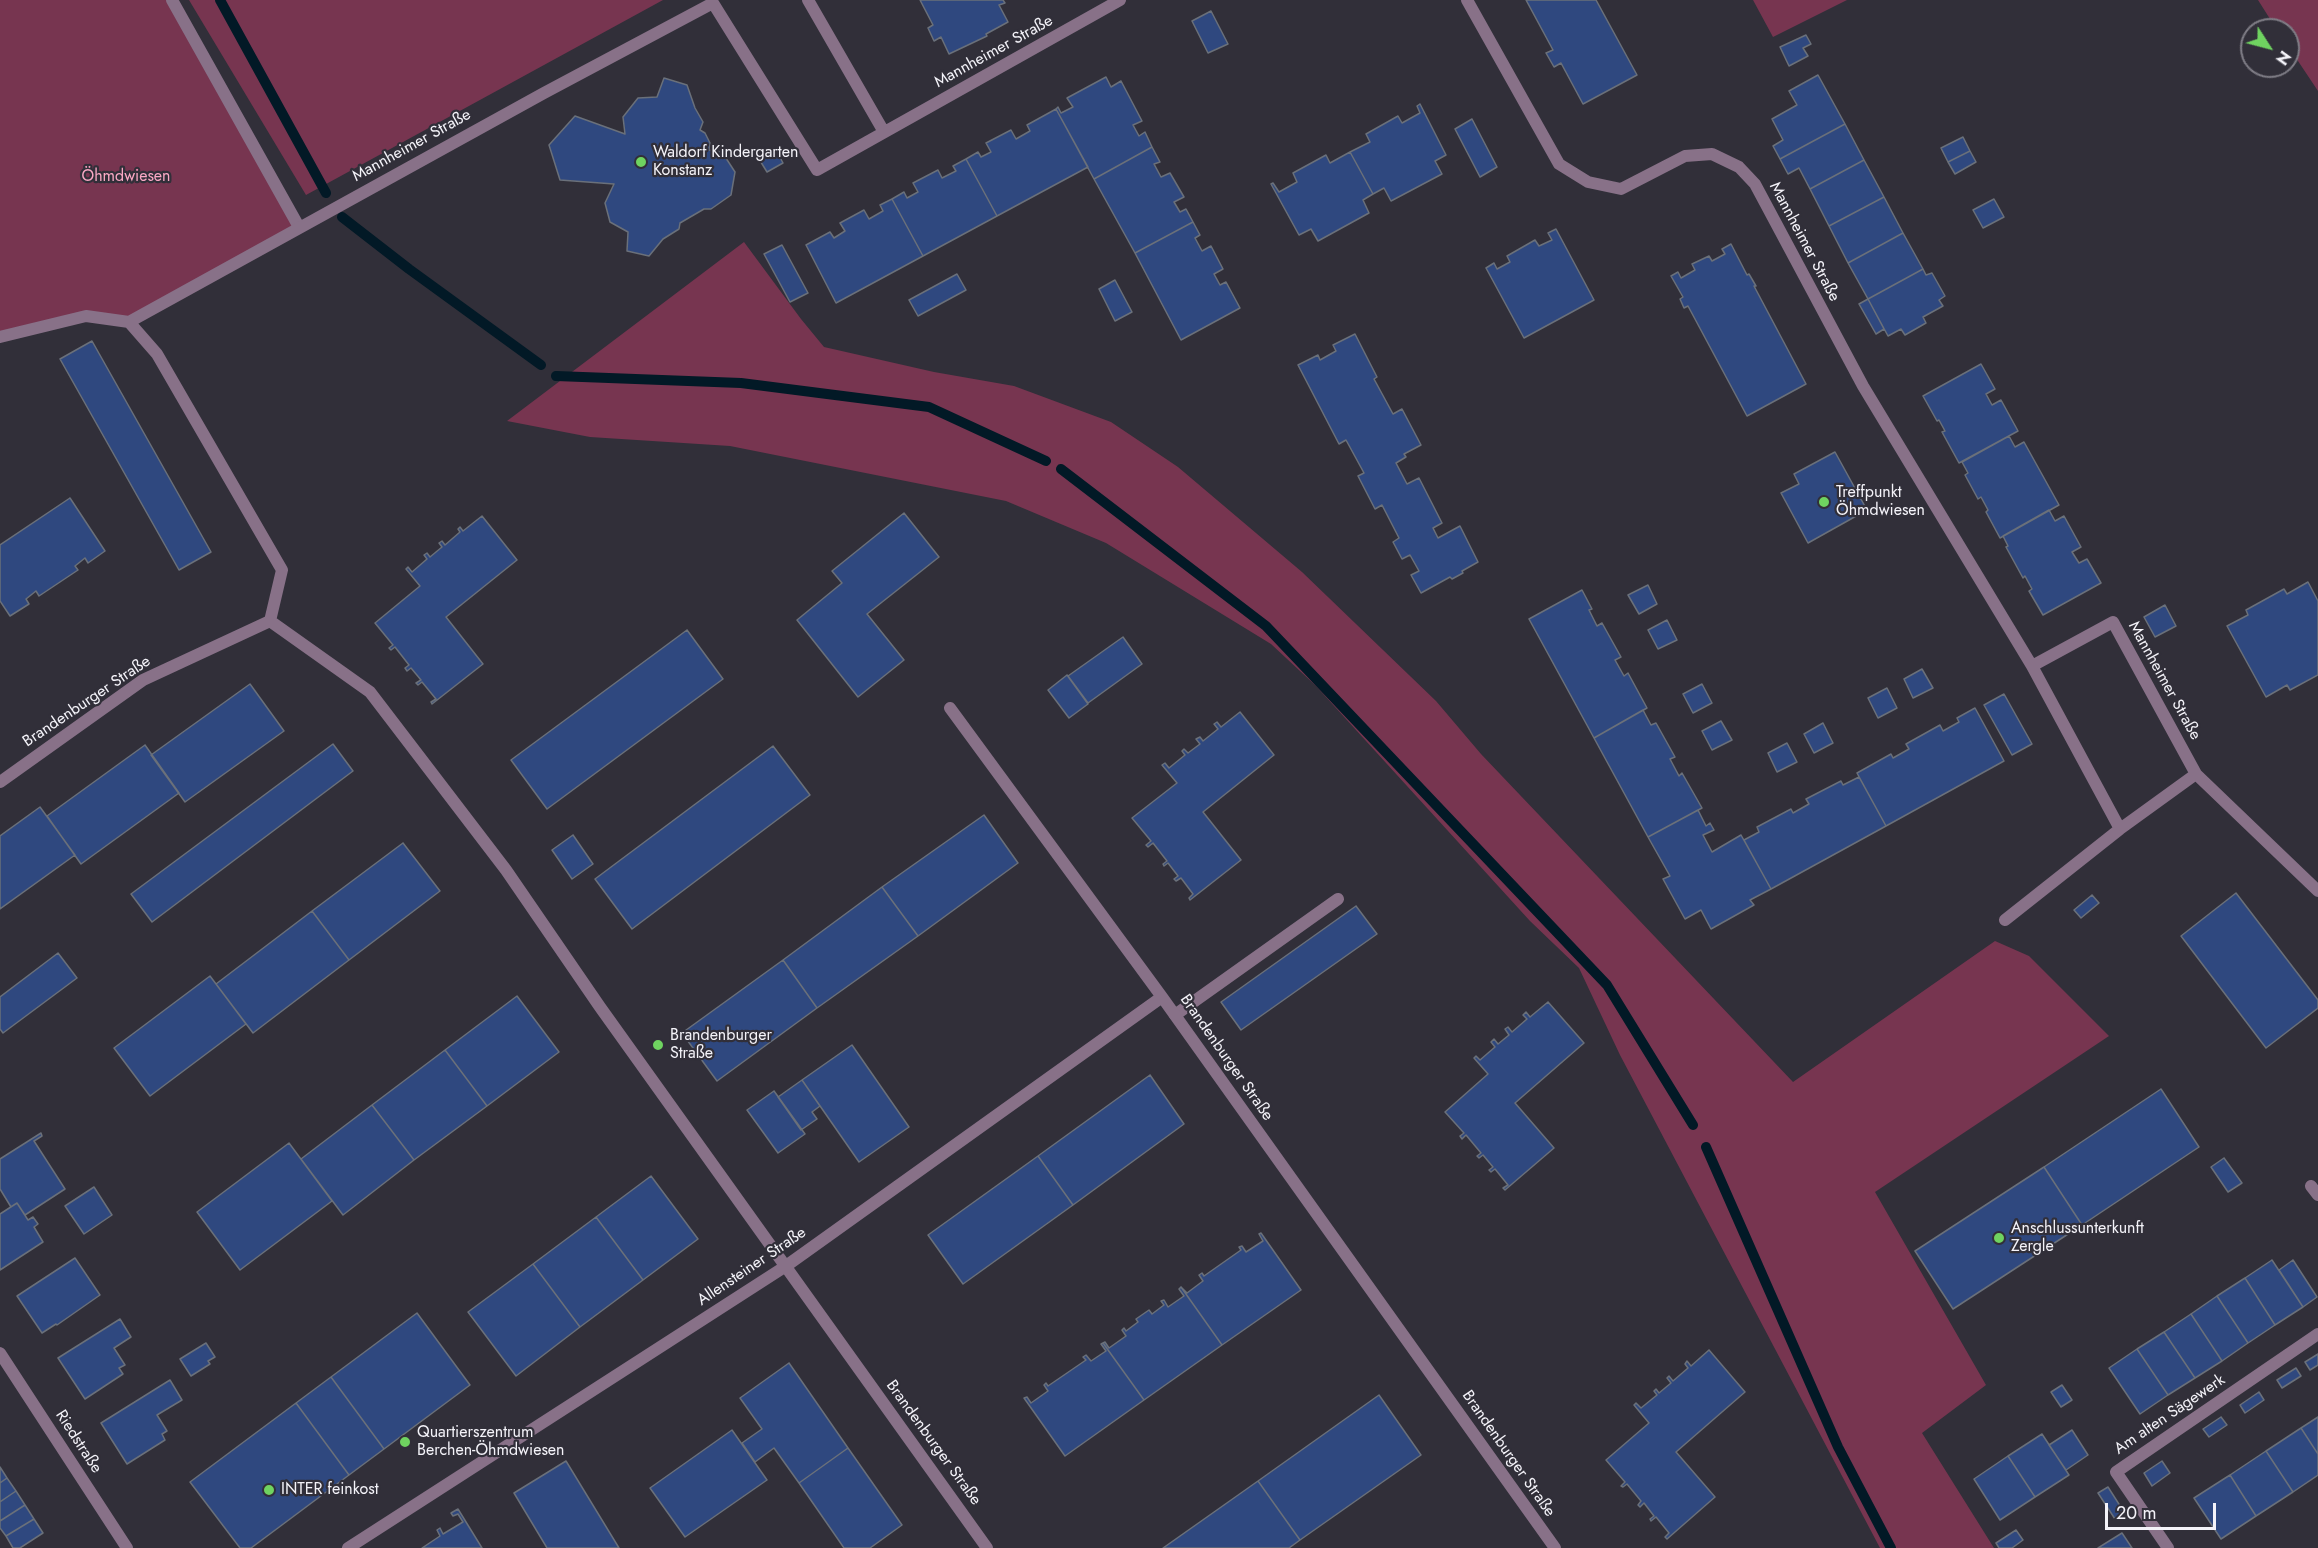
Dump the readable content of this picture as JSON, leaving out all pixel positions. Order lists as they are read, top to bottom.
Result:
{
  "streets": {
    "street": [
      "Mannheimer Straße",
      "Brandenburger Straße",
      "Allensteiner Straße",
      "Am alten Sägewerk",
      "Riedstraße"
    ]
  },
  "crossings": [
    ["Brandenburger Straße", "Allensteiner Straße"]
  ],
  "parks": ["Öhmdwiesen"],
  "places": [
    "Waldorf Kindergarten Konstanz",
    "Treffpunkt Öhmdwiesen",
    "Brandenburger Straße",
    "Anschlussunterkunft Zergle",
    "Quartierszentrum Berchen-Öhmdwiesen",
    "INTER feinkost"
  ],
  "scale_bar": "20 m",
  "north": "bottom right"
}
